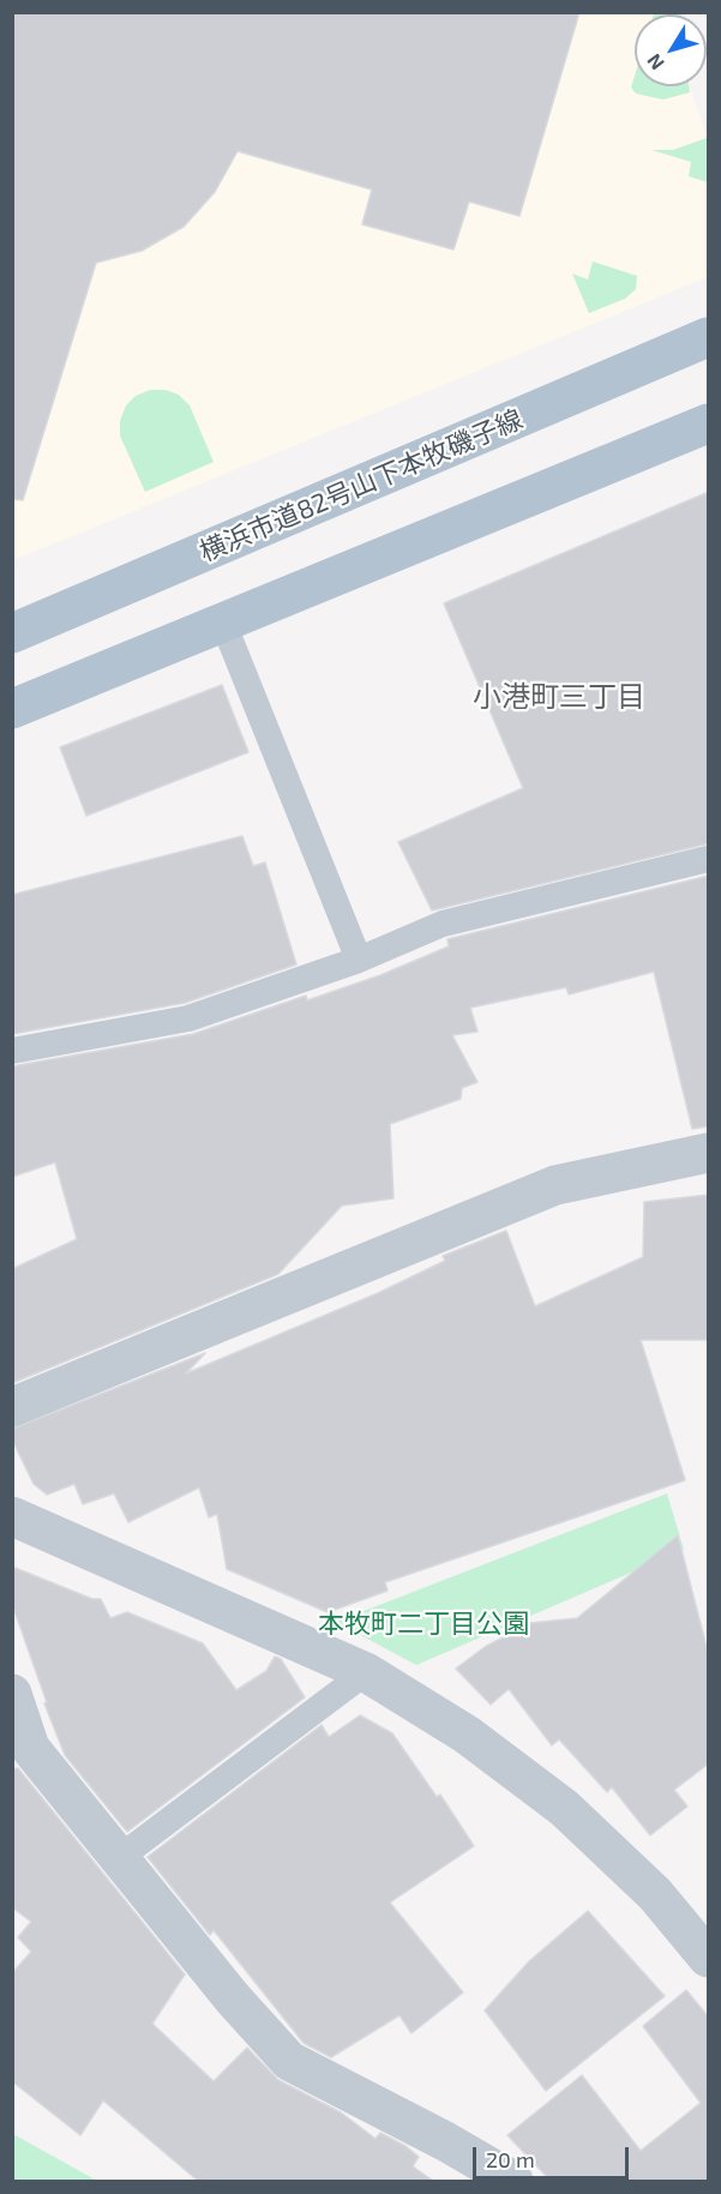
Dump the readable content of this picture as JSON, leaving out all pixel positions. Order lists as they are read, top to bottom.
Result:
{
  "streets": {
    "main road": ["横浜市道82号山下本牧磯子線"]
  },
  "districts": ["小港町三丁目"],
  "parks": ["本牧町二丁目公園"],
  "scale_bar": "20 m",
  "north": "bottom left"
}
